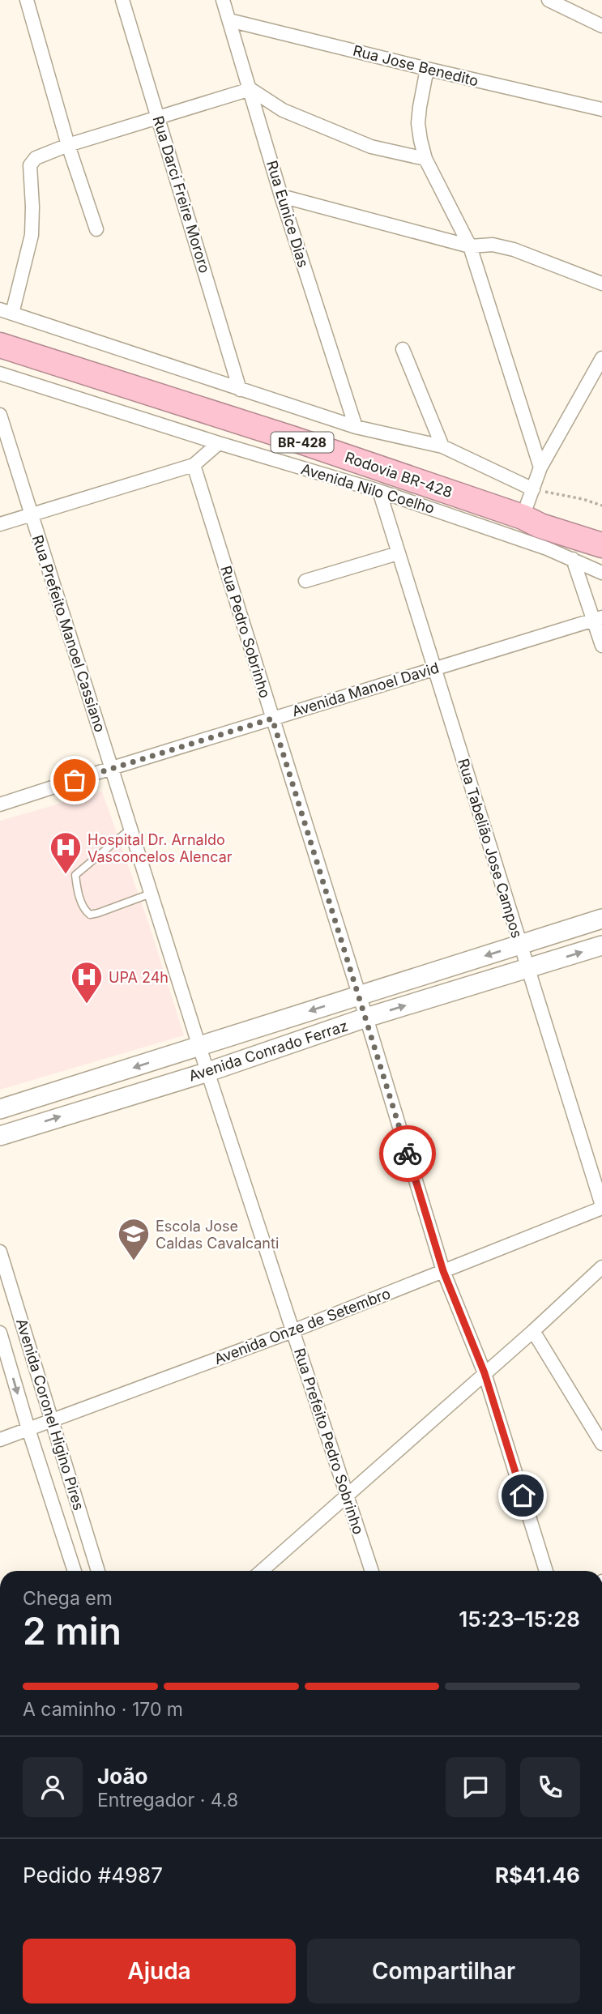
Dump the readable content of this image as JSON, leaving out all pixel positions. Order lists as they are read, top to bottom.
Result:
{
  "streets": {
    "highway": ["BR-428", "Rodovia BR-428"],
    "street": [
      "Rua Jose Benedito",
      "Rua Darci Freire Mororo",
      "Rua Eunice Dias",
      "Avenida Nilo Coelho",
      "Rua Pedro Sobrinho",
      "Rua Prefeito Manoel Cassiano",
      "Avenida Manoel David",
      "Rua Tabelião Jose Campos",
      "Avenida Conrado Ferraz",
      "Avenida Onze de Setembro",
      "Avenida Coronel Higino Pires",
      "Rua Prefeito Pedro Sobrinho"
    ]
  },
  "crossings": [
    ["Rua Jose Benedito", "Rua Eunice Dias"],
    ["Avenida Nilo Coelho", "Rua Tabelião Jose Campos"],
    ["Rua Pedro Sobrinho", "Avenida Manoel David"],
    ["Rua Pedro Sobrinho", "Avenida Conrado Ferraz"],
    ["Rua Pedro Sobrinho", "Avenida Onze de Setembro"],
    ["Rua Prefeito Manoel Cassiano", "Avenida Manoel David"],
    ["Rua Prefeito Manoel Cassiano", "Avenida Conrado Ferraz"],
    ["Rua Prefeito Manoel Cassiano", "Rua Prefeito Pedro Sobrinho"],
    ["Avenida Manoel David", "Rua Tabelião Jose Campos"],
    ["Rua Tabelião Jose Campos", "Avenida Conrado Ferraz"],
    ["Rua Tabelião Jose Campos", "Avenida Onze de Setembro"],
    ["Avenida Conrado Ferraz", "Rua Prefeito Pedro Sobrinho"],
    ["Avenida Onze de Setembro", "Avenida Coronel Higino Pires"],
    ["Avenida Onze de Setembro", "Rua Prefeito Pedro Sobrinho"]
  ],
  "places": {
    "hospital": ["Hospital Dr. Arnaldo Vasconcelos Alencar", "UPA 24h"],
    "school or university": ["Escola Jose Caldas Cavalcanti"]
  },
  "page": {
    "heading": ["2 min", "Chega em", "15:23–15:28"],
    "panel": [
      "João",
      "Entregador · 4.8",
      "Pedido #4987",
      "R$41.46"
    ],
    "bar": "A caminho · 170 m",
    "buttons": ["Ajuda", "Compartilhar"]
  }
}
